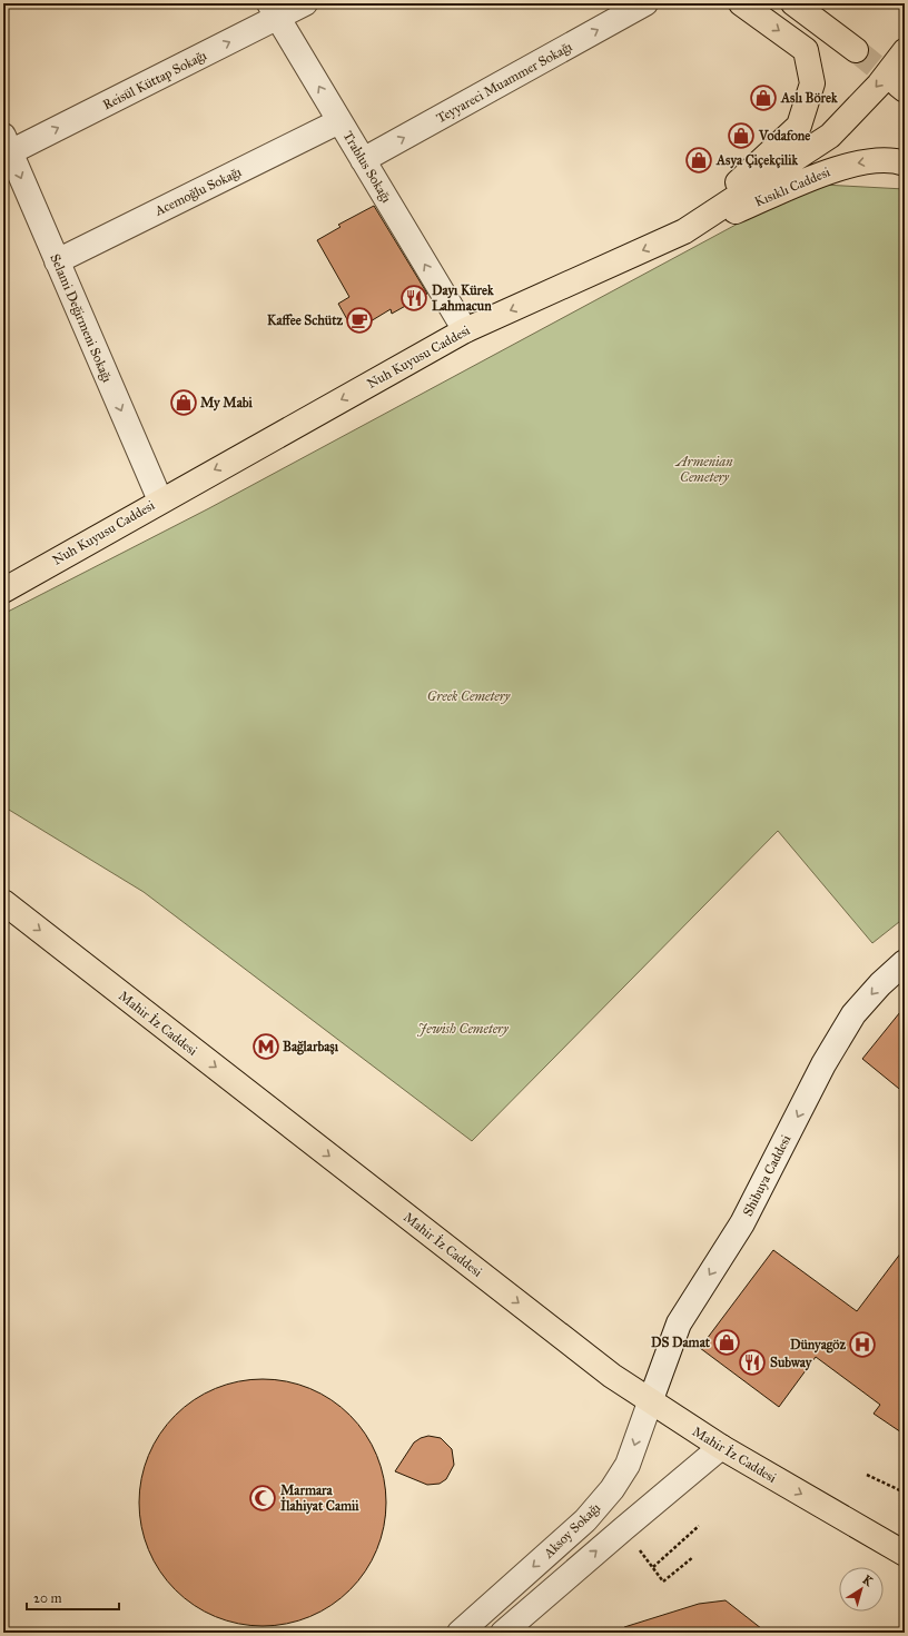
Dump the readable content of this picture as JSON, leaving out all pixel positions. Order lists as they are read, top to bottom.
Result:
{
  "streets": {
    "main road": ["Kısıklı Caddesi", "Nuh Kuyusu Caddesi", "Mahir İz Caddesi"],
    "street": [
      "Reisül Küttap Sokağı",
      "Teyyareci Muammer Sokağı",
      "Trablus Sokağı",
      "Acemoğlu Sokağı",
      "Selami Değirmeni Sokağı",
      "Shibuya Caddesi",
      "Aksoy Sokağı"
    ]
  },
  "crossings": [
    ["Reisül Küttap Sokağı", "Trablus Sokağı"],
    ["Reisül Küttap Sokağı", "Selami Değirmeni Sokağı"],
    ["Teyyareci Muammer Sokağı", "Trablus Sokağı"],
    ["Trablus Sokağı", "Acemoğlu Sokağı"],
    ["Trablus Sokağı", "Nuh Kuyusu Caddesi"],
    ["Kısıklı Caddesi", "Nuh Kuyusu Caddesi"],
    ["Acemoğlu Sokağı", "Selami Değirmeni Sokağı"],
    ["Selami Değirmeni Sokağı", "Nuh Kuyusu Caddesi"],
    ["Mahir İz Caddesi", "Shibuya Caddesi"],
    ["Mahir İz Caddesi", "Aksoy Sokağı"],
    ["Shibuya Caddesi", "Aksoy Sokağı"]
  ],
  "one_way": [
    "Reisül Küttap Sokağı",
    "Teyyareci Muammer Sokağı",
    "Trablus Sokağı",
    "Kısıklı Caddesi",
    "Selami Değirmeni Sokağı",
    "Nuh Kuyusu Caddesi",
    "Mahir İz Caddesi",
    "Shibuya Caddesi"
  ],
  "parks": ["Armenian Cemetery", "Greek Cemetery", "Jewish Cemetery"],
  "places": {
    "shop": [
      "Aslı Börek",
      "Vodafone",
      "Asya Çiçekçilik",
      "My Mabi",
      "DS Damat"
    ],
    "restaurant": ["Dayı Kürek Lahmacun", "Subway"],
    "cafe": ["Kaffee Schütz"],
    "metro station": ["Bağlarbaşı"],
    "hospital": ["Dünyagöz"],
    "mosque": ["Marmara İlahiyat Camii"]
  },
  "scale_bar": "20 m",
  "north": "top right"
}
